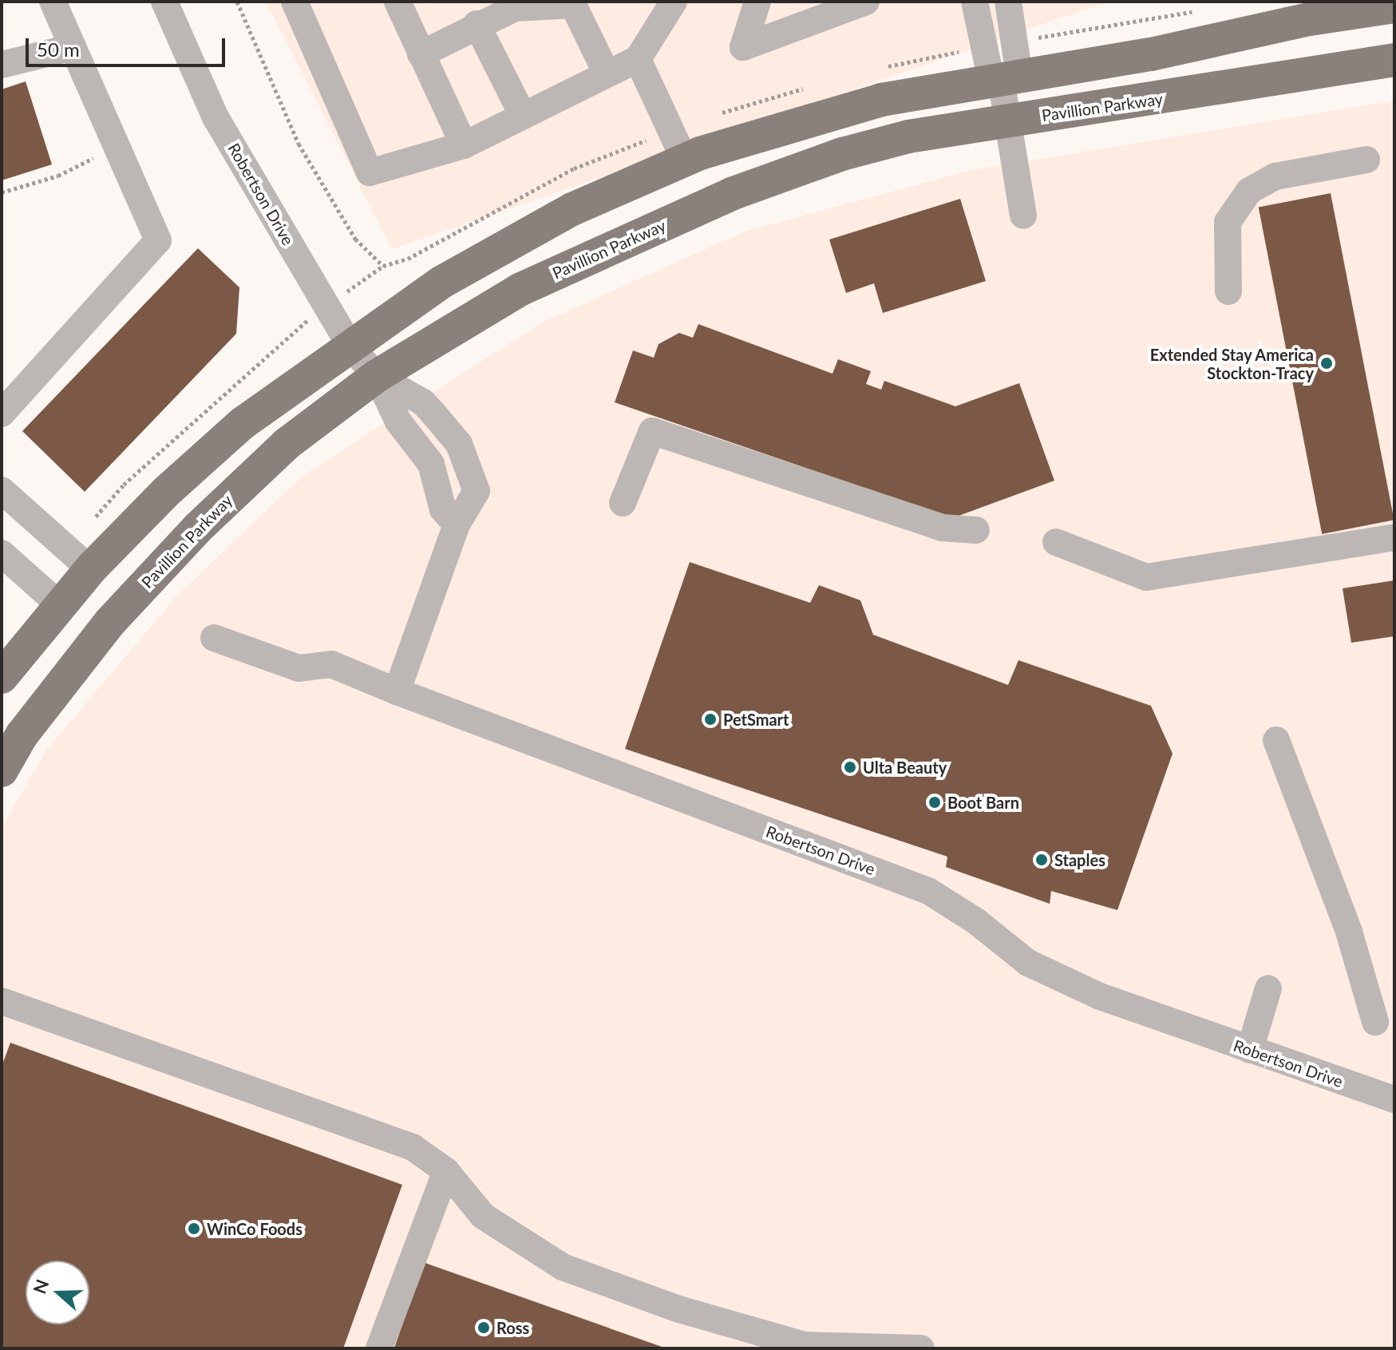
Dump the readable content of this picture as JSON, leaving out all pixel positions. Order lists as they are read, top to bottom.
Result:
{
  "streets": {
    "main road": ["Pavillion Parkway"],
    "street": ["Robertson Drive"]
  },
  "crossings": [
    ["Pavillion Parkway", "Robertson Drive"]
  ],
  "places": [
    "Extended Stay America Stockton-Tracy",
    "PetSmart",
    "Ulta Beauty",
    "Boot Barn",
    "Staples",
    "WinCo Foods",
    "Ross"
  ],
  "scale_bar": "50 m",
  "north": "left"
}
